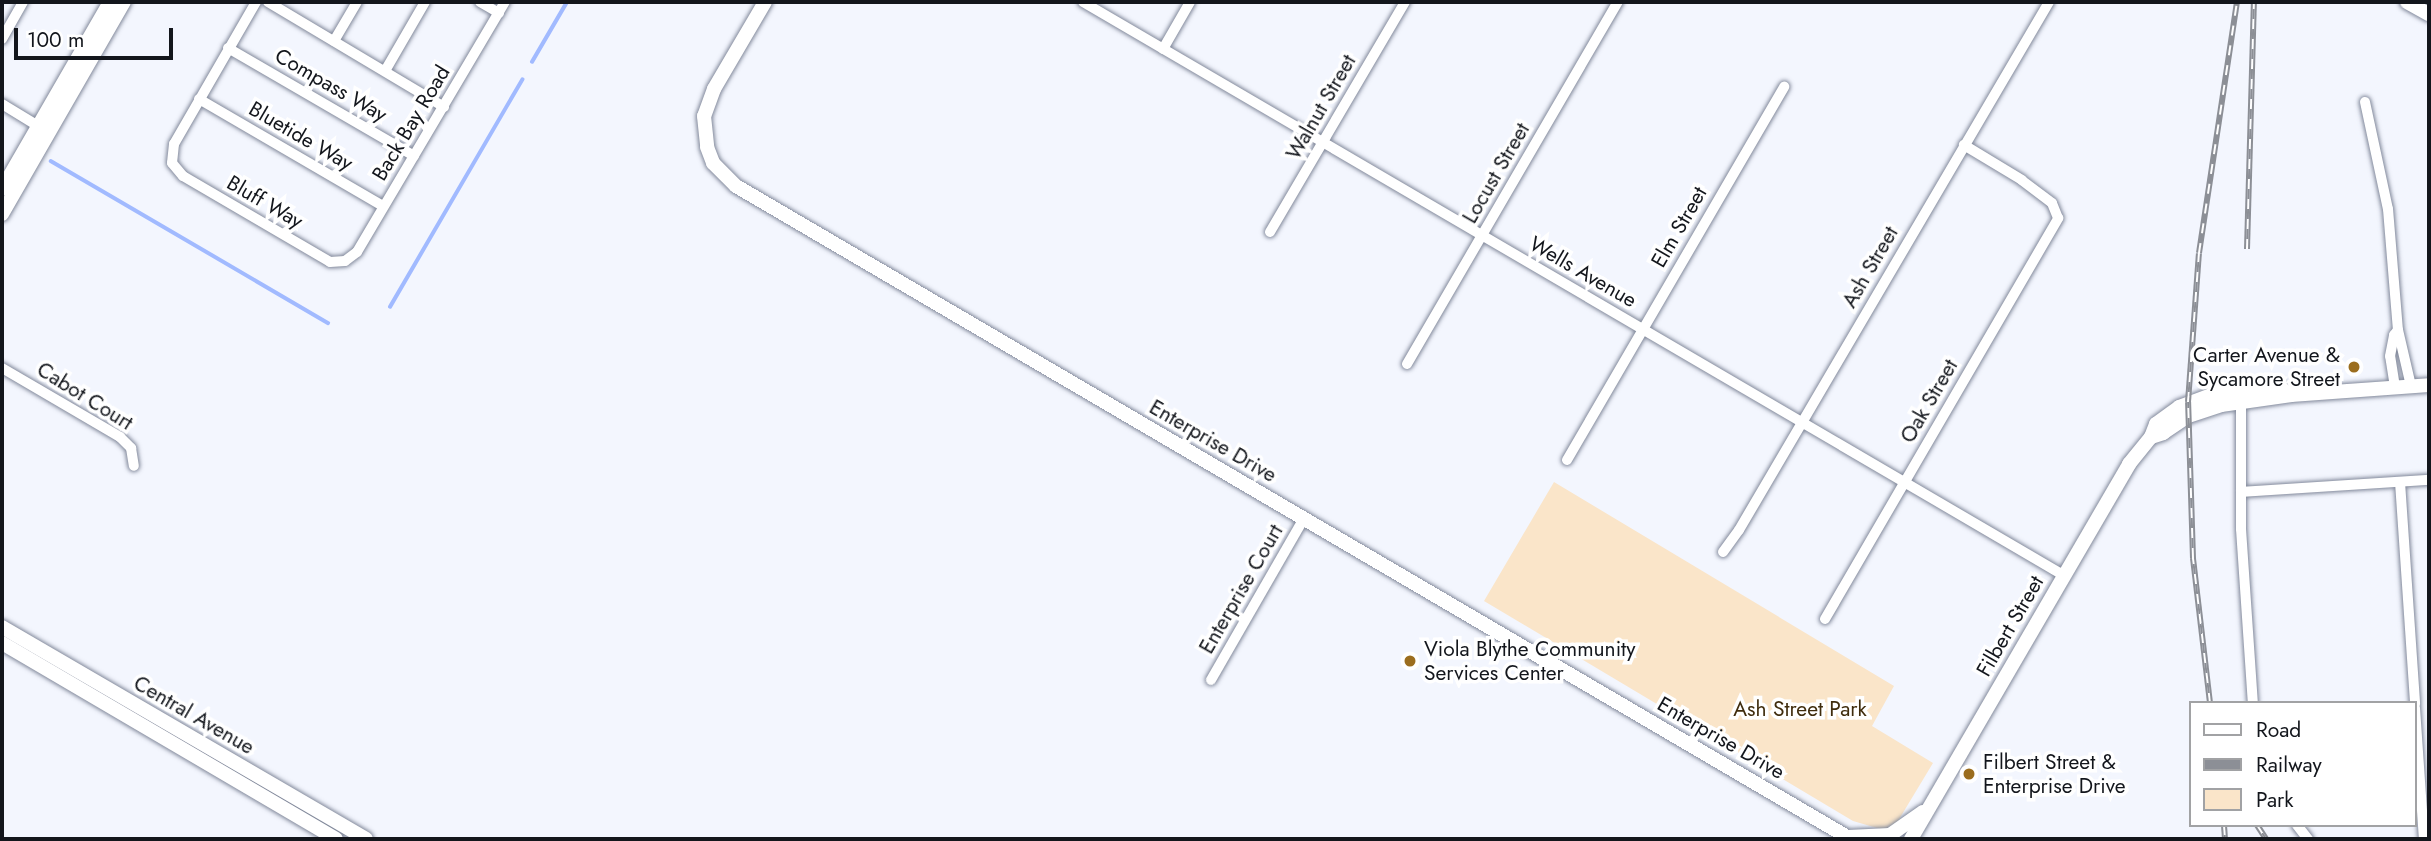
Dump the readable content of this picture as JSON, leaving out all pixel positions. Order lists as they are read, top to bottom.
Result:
{
  "streets": {
    "street": [
      "Compass Way",
      "Walnut Street",
      "Back Bay Road",
      "Bluetide Way",
      "Locust Street",
      "Bluff Way",
      "Elm Street",
      "Ash Street",
      "Wells Avenue",
      "Cabot Court",
      "Oak Street",
      "Enterprise Drive",
      "Enterprise Court",
      "Filbert Street",
      "Central Avenue"
    ]
  },
  "crossings": [
    ["Compass Way", "Back Bay Road"],
    ["Walnut Street", "Wells Avenue"],
    ["Back Bay Road", "Bluetide Way"],
    ["Back Bay Road", "Bluff Way"],
    ["Bluetide Way", "Bluff Way"],
    ["Locust Street", "Wells Avenue"],
    ["Elm Street", "Wells Avenue"],
    ["Ash Street", "Wells Avenue"],
    ["Ash Street", "Oak Street"],
    ["Wells Avenue", "Oak Street"],
    ["Wells Avenue", "Filbert Street"],
    ["Enterprise Drive", "Enterprise Court"]
  ],
  "parks": ["Ash Street Park"],
  "places": ["Carter Avenue & Sycamore Street", "Viola Blythe Community Services Center", "Filbert Street & Enterprise Drive"],
  "legend": ["Road", "Railway", "Park"],
  "scale_bar": "100 m"
}
